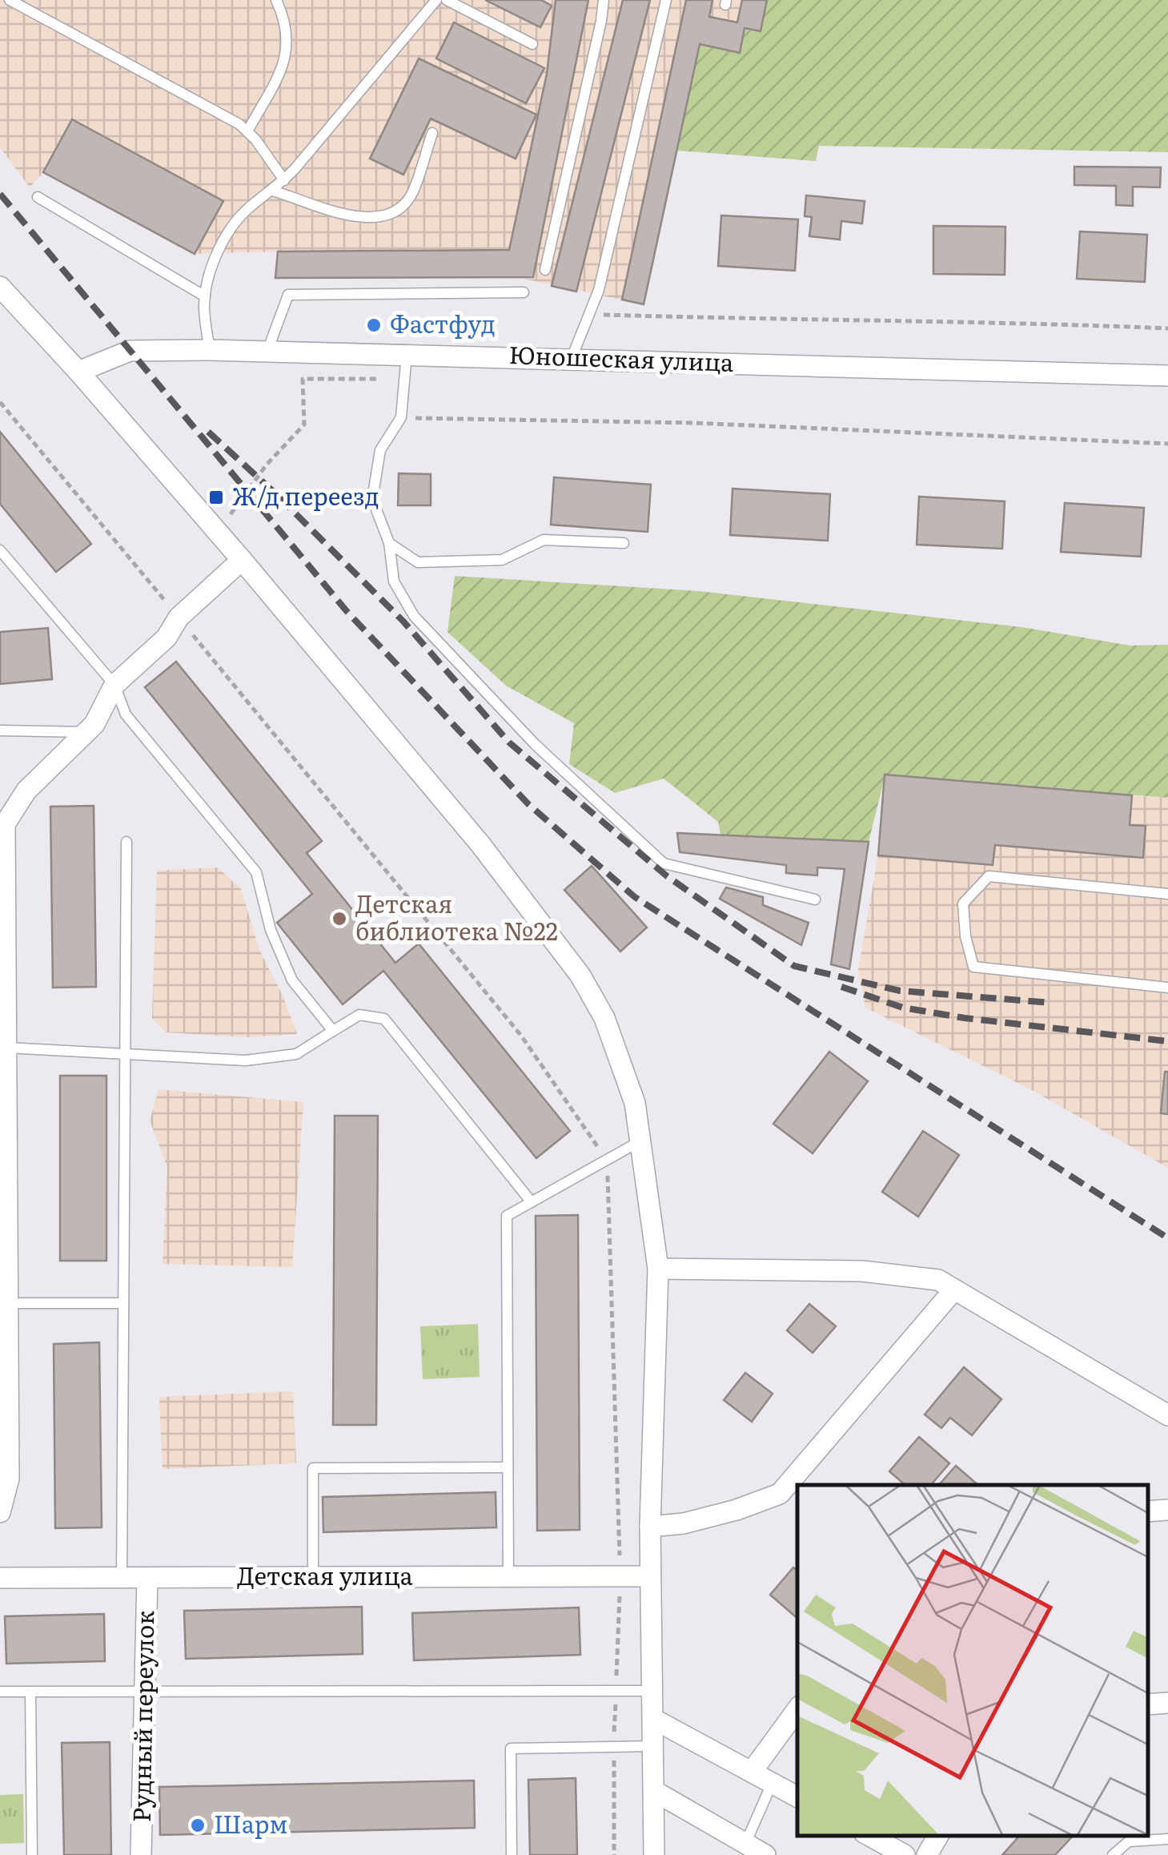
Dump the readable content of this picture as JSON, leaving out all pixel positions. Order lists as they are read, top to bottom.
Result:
{
  "streets": {
    "street": ["Юношеская улица", "Детская улица", "Рудный переулок"]
  },
  "crossings": [
    ["Детская улица", "Рудный переулок"]
  ],
  "places": {
    "other": ["Фастфуд", "Детская библиотека №22", "Шарм"],
    "transit": ["Ж/д переезд"]
  }
}
